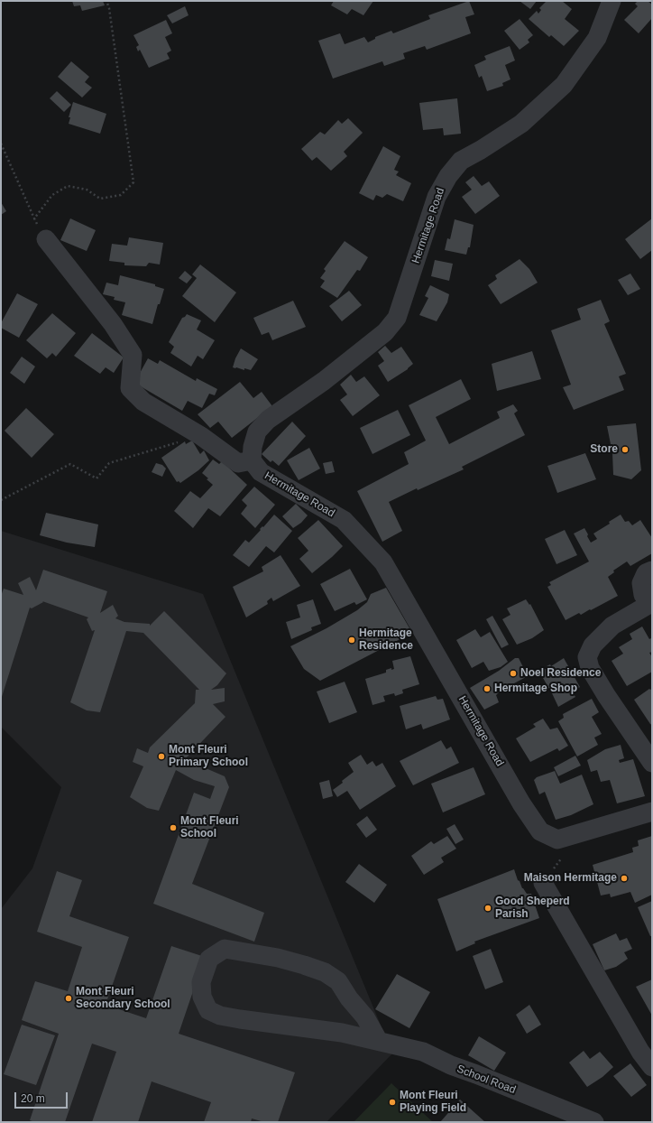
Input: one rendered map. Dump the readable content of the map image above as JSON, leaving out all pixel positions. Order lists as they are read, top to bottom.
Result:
{
  "streets": {
    "street": ["Hermitage Road", "School Road"]
  },
  "places": [
    "Store",
    "Hermitage Residence",
    "Noel Residence",
    "Hermitage Shop",
    "Mont Fleuri Primary School",
    "Mont Fleuri School",
    "Maison Hermitage",
    "Good Sheperd Parish",
    "Mont Fleuri Secondary School",
    "Mont Fleuri Playing Field"
  ],
  "scale_bar": "20 m"
}
